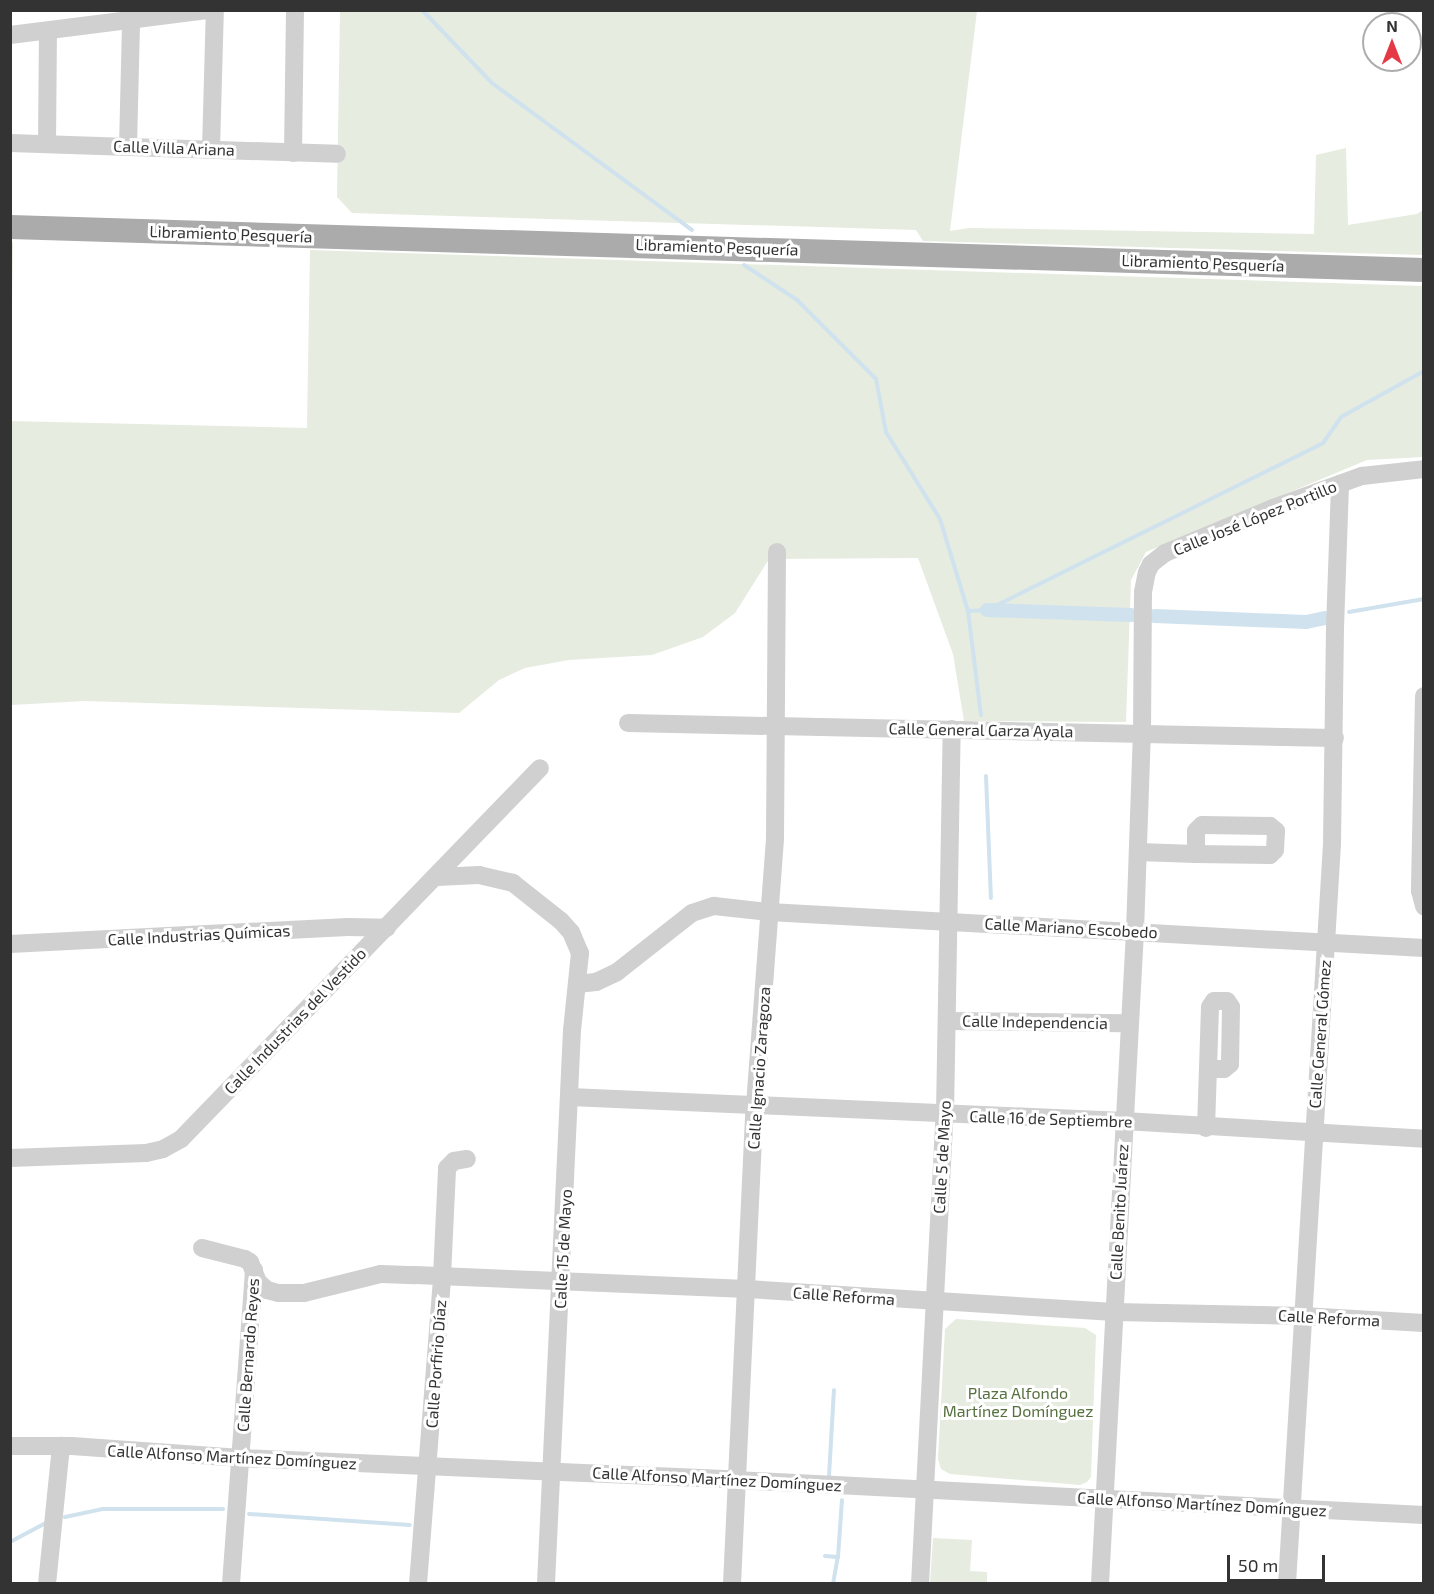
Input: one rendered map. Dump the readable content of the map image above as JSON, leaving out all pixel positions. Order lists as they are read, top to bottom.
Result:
{
  "streets": {
    "main road": ["Libramiento Pesquería"],
    "street": [
      "Calle Villa Ariana",
      "Calle José López Portillo",
      "Calle General Garza Ayala",
      "Calle Mariano Escobedo",
      "Calle Industrias Químicas",
      "Calle Industrias del Vestido",
      "Calle Independencia",
      "Calle General Gómez",
      "Calle Ignacio Zaragoza",
      "Calle 16 de Septiembre",
      "Calle 5 de Mayo",
      "Calle Benito Juárez",
      "Calle 15 de Mayo",
      "Calle Reforma",
      "Calle Bernardo Reyes",
      "Calle Porfirio Díaz",
      "Calle Alfonso Martínez Domínguez"
    ]
  },
  "crossings": [
    ["Calle José López Portillo", "Calle General Garza Ayala"],
    ["Calle José López Portillo", "Calle General Gómez"],
    ["Calle José López Portillo", "Calle Benito Juárez"],
    ["Calle General Garza Ayala", "Calle General Gómez"],
    ["Calle General Garza Ayala", "Calle Ignacio Zaragoza"],
    ["Calle General Garza Ayala", "Calle 5 de Mayo"],
    ["Calle General Garza Ayala", "Calle Benito Juárez"],
    ["Calle Mariano Escobedo", "Calle General Gómez"],
    ["Calle Mariano Escobedo", "Calle Ignacio Zaragoza"],
    ["Calle Mariano Escobedo", "Calle 5 de Mayo"],
    ["Calle Mariano Escobedo", "Calle Benito Juárez"],
    ["Calle Mariano Escobedo", "Calle 15 de Mayo"],
    ["Calle Industrias Químicas", "Calle Industrias del Vestido"],
    ["Calle Industrias del Vestido", "Calle 15 de Mayo"],
    ["Calle Independencia", "Calle 5 de Mayo"],
    ["Calle General Gómez", "Calle 16 de Septiembre"],
    ["Calle General Gómez", "Calle Reforma"],
    ["Calle General Gómez", "Calle Alfonso Martínez Domínguez"],
    ["Calle Ignacio Zaragoza", "Calle 16 de Septiembre"],
    ["Calle Ignacio Zaragoza", "Calle Reforma"],
    ["Calle Ignacio Zaragoza", "Calle Alfonso Martínez Domínguez"],
    ["Calle 16 de Septiembre", "Calle 5 de Mayo"],
    ["Calle 16 de Septiembre", "Calle Benito Juárez"],
    ["Calle 16 de Septiembre", "Calle 15 de Mayo"],
    ["Calle 5 de Mayo", "Calle Reforma"],
    ["Calle 5 de Mayo", "Calle Alfonso Martínez Domínguez"],
    ["Calle Benito Juárez", "Calle Reforma"],
    ["Calle Benito Juárez", "Calle Alfonso Martínez Domínguez"],
    ["Calle 15 de Mayo", "Calle Reforma"],
    ["Calle 15 de Mayo", "Calle Alfonso Martínez Domínguez"],
    ["Calle Reforma", "Calle Bernardo Reyes"],
    ["Calle Reforma", "Calle Porfirio Díaz"],
    ["Calle Bernardo Reyes", "Calle Alfonso Martínez Domínguez"],
    ["Calle Porfirio Díaz", "Calle Alfonso Martínez Domínguez"]
  ],
  "parks": ["Plaza Alfondo Martínez Domínguez"],
  "scale_bar": "50 m",
  "north": "top"
}
